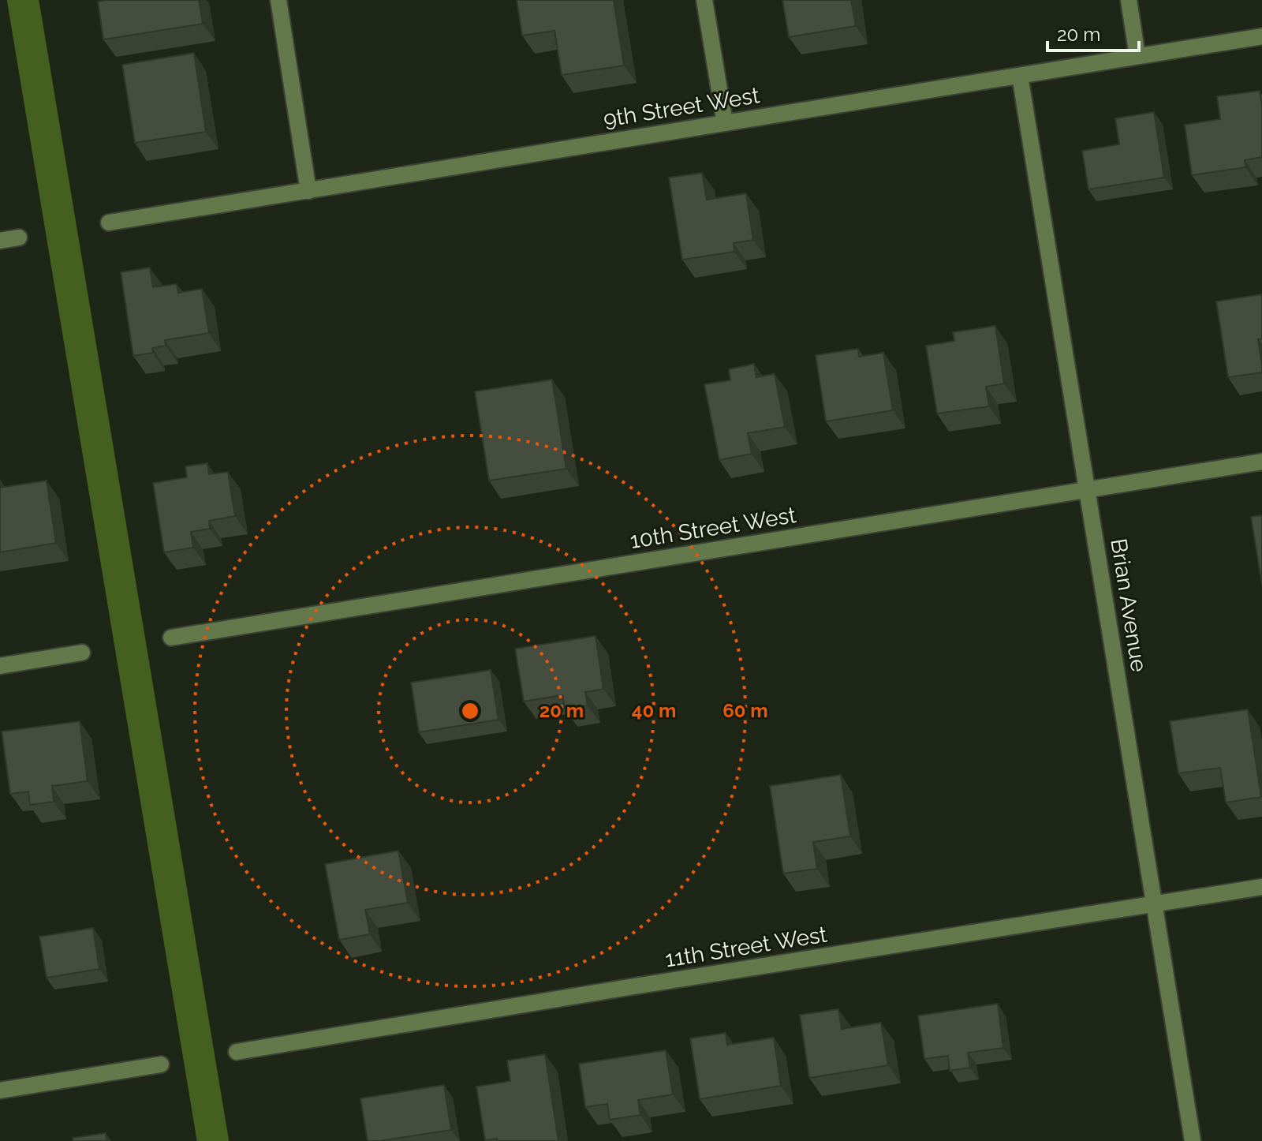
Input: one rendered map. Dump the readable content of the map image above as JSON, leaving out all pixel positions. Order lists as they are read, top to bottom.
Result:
{
  "streets": {
    "street": [
      "9th Street West",
      "10th Street West",
      "Brian Avenue",
      "11th Street West"
    ]
  },
  "crossings": [
    ["9th Street West", "Brian Avenue"],
    ["10th Street West", "Brian Avenue"],
    ["Brian Avenue", "11th Street West"]
  ],
  "scale_bar": "20 m",
  "rings": ["20 m", "40 m", "60 m"]
}
